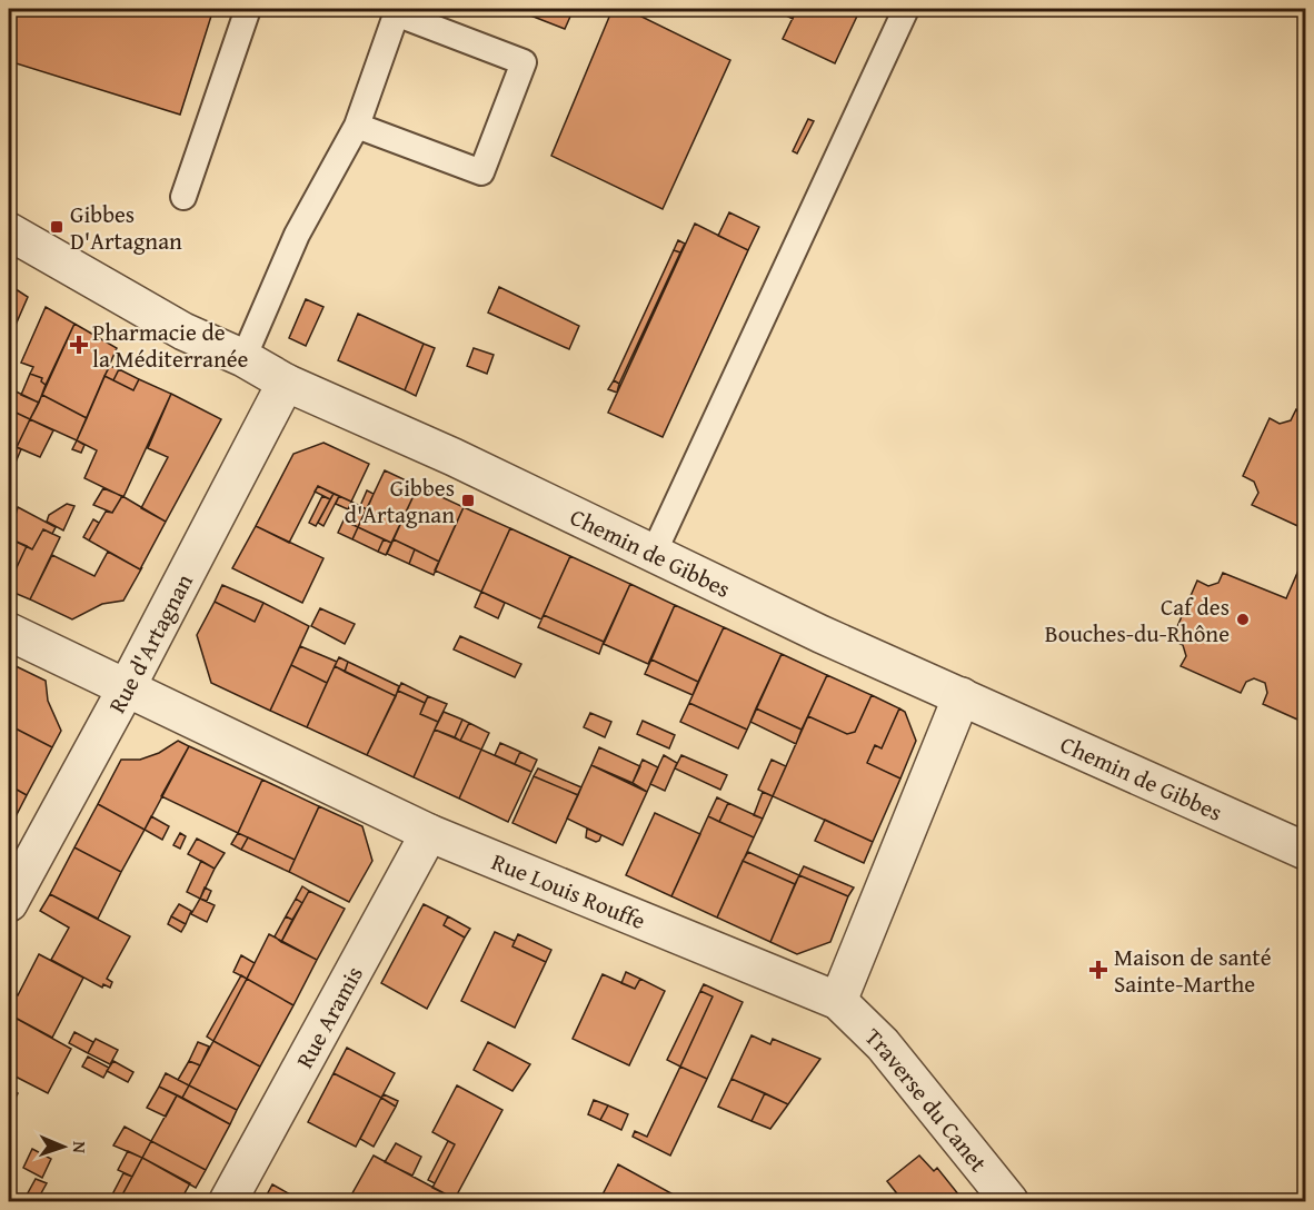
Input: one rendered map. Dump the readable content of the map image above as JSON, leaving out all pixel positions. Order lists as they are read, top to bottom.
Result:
{
  "streets": {
    "street": [
      "Chemin de Gibbes",
      "Rue d'Artagnan",
      "Rue Louis Rouffe",
      "Rue Aramis",
      "Traverse du Canet"
    ]
  },
  "crossings": [
    ["Chemin de Gibbes", "Rue d'Artagnan"],
    ["Rue d'Artagnan", "Rue Louis Rouffe"],
    ["Rue Louis Rouffe", "Rue Aramis"],
    ["Rue Louis Rouffe", "Traverse du Canet"]
  ],
  "places": {
    "transit": ["Gibbes D'Artagnan", "Gibbes d'Artagnan"],
    "health": ["Pharmacie de la Méditerranée", "Maison de santé Sainte-Marthe"],
    "other": ["Caf des Bouches-du-Rhône"]
  },
  "north": "right"
}
